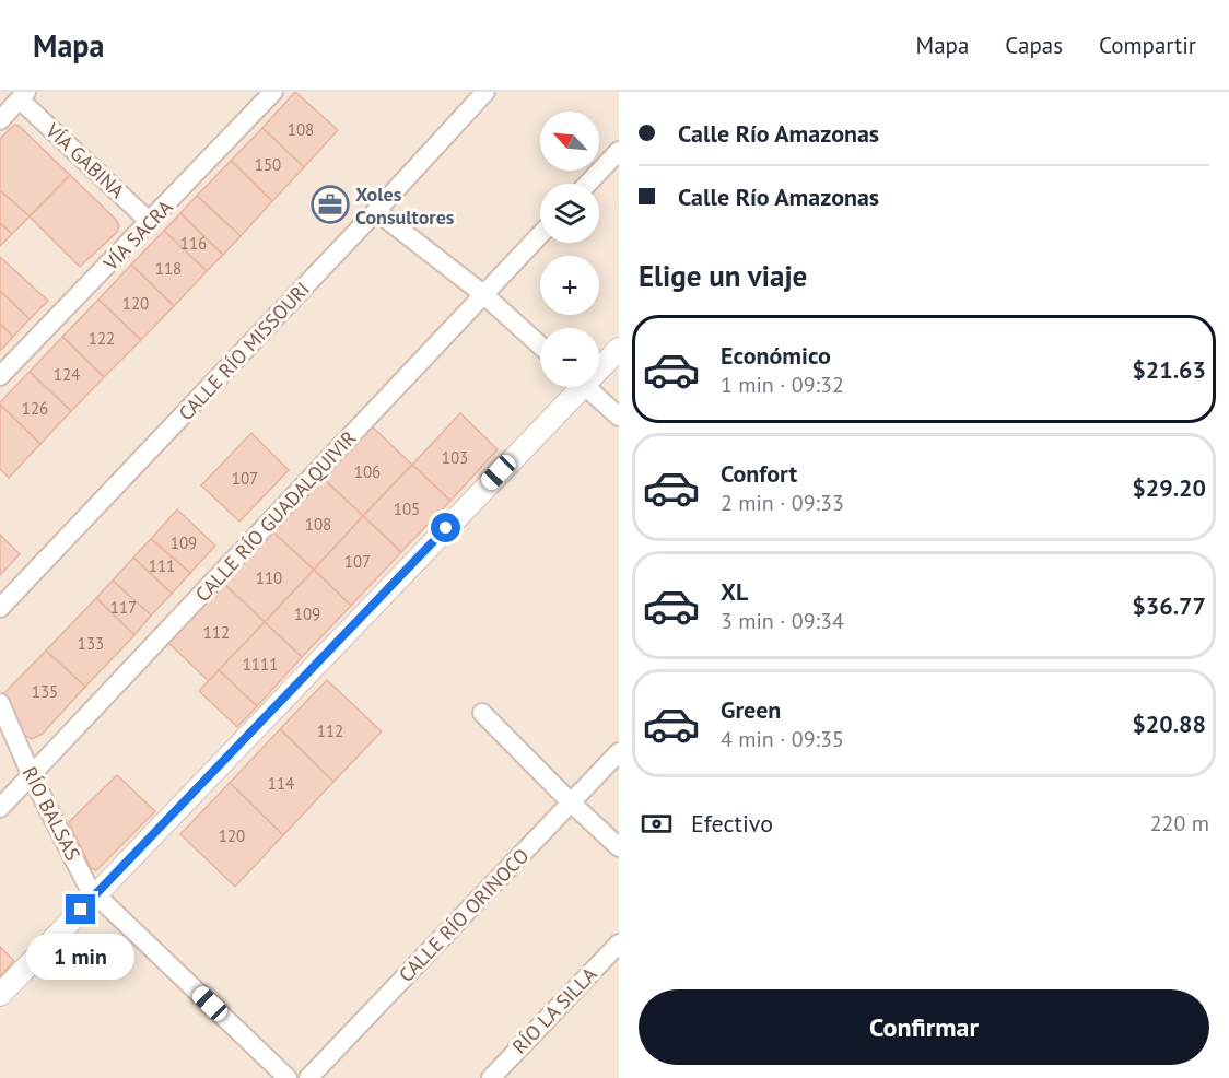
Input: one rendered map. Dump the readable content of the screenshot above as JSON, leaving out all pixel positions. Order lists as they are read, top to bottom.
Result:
{
  "streets": {
    "street": [
      "VÍA GABINA",
      "VÍA SACRA",
      "CALLE RÍO MISSOURI",
      "CALLE RÍO GUADALQUIVIR",
      "RÍO BALSAS",
      "CALLE RÍO ORINOCO",
      "RÍO LA SILLA"
    ]
  },
  "crossings": [
    ["VÍA GABINA", "VÍA SACRA"],
    ["CALLE RÍO GUADALQUIVIR", "RÍO BALSAS"]
  ],
  "places": {
    "office": ["Xoles Consultores"]
  },
  "house_numbers": [
    "108",
    "150",
    "116",
    "118",
    "120",
    "122",
    "124",
    "126",
    "103",
    "106",
    "107",
    "105",
    "108",
    "109",
    "107",
    "111",
    "110",
    "117",
    "109",
    "112",
    "133",
    "1111",
    "135",
    "112",
    "114",
    "120"
  ],
  "north": "top left",
  "page": {
    "header": "Mapa",
    "nav": ["Mapa", "Capas", "Compartir"],
    "banner": ["Calle Río Amazonas", "Calle Río Amazonas"],
    "map_buttons": ["+", "−"],
    "heading": "Elige un viaje",
    "list": [
      {
        "name": "Económico",
        "note": "1 min · 09:32",
        "value": "$21.63"
      },
      {
        "name": "Confort",
        "note": "2 min · 09:33",
        "value": "$29.20"
      },
      {
        "name": "XL",
        "note": "3 min · 09:34",
        "value": "$36.77"
      },
      {
        "name": "Green",
        "note": "4 min · 09:35",
        "value": "$20.88"
      }
    ],
    "pay": ["Efectivo", "220 m"],
    "bubble": "1 min",
    "buttons": "Confirmar"
  }
}
